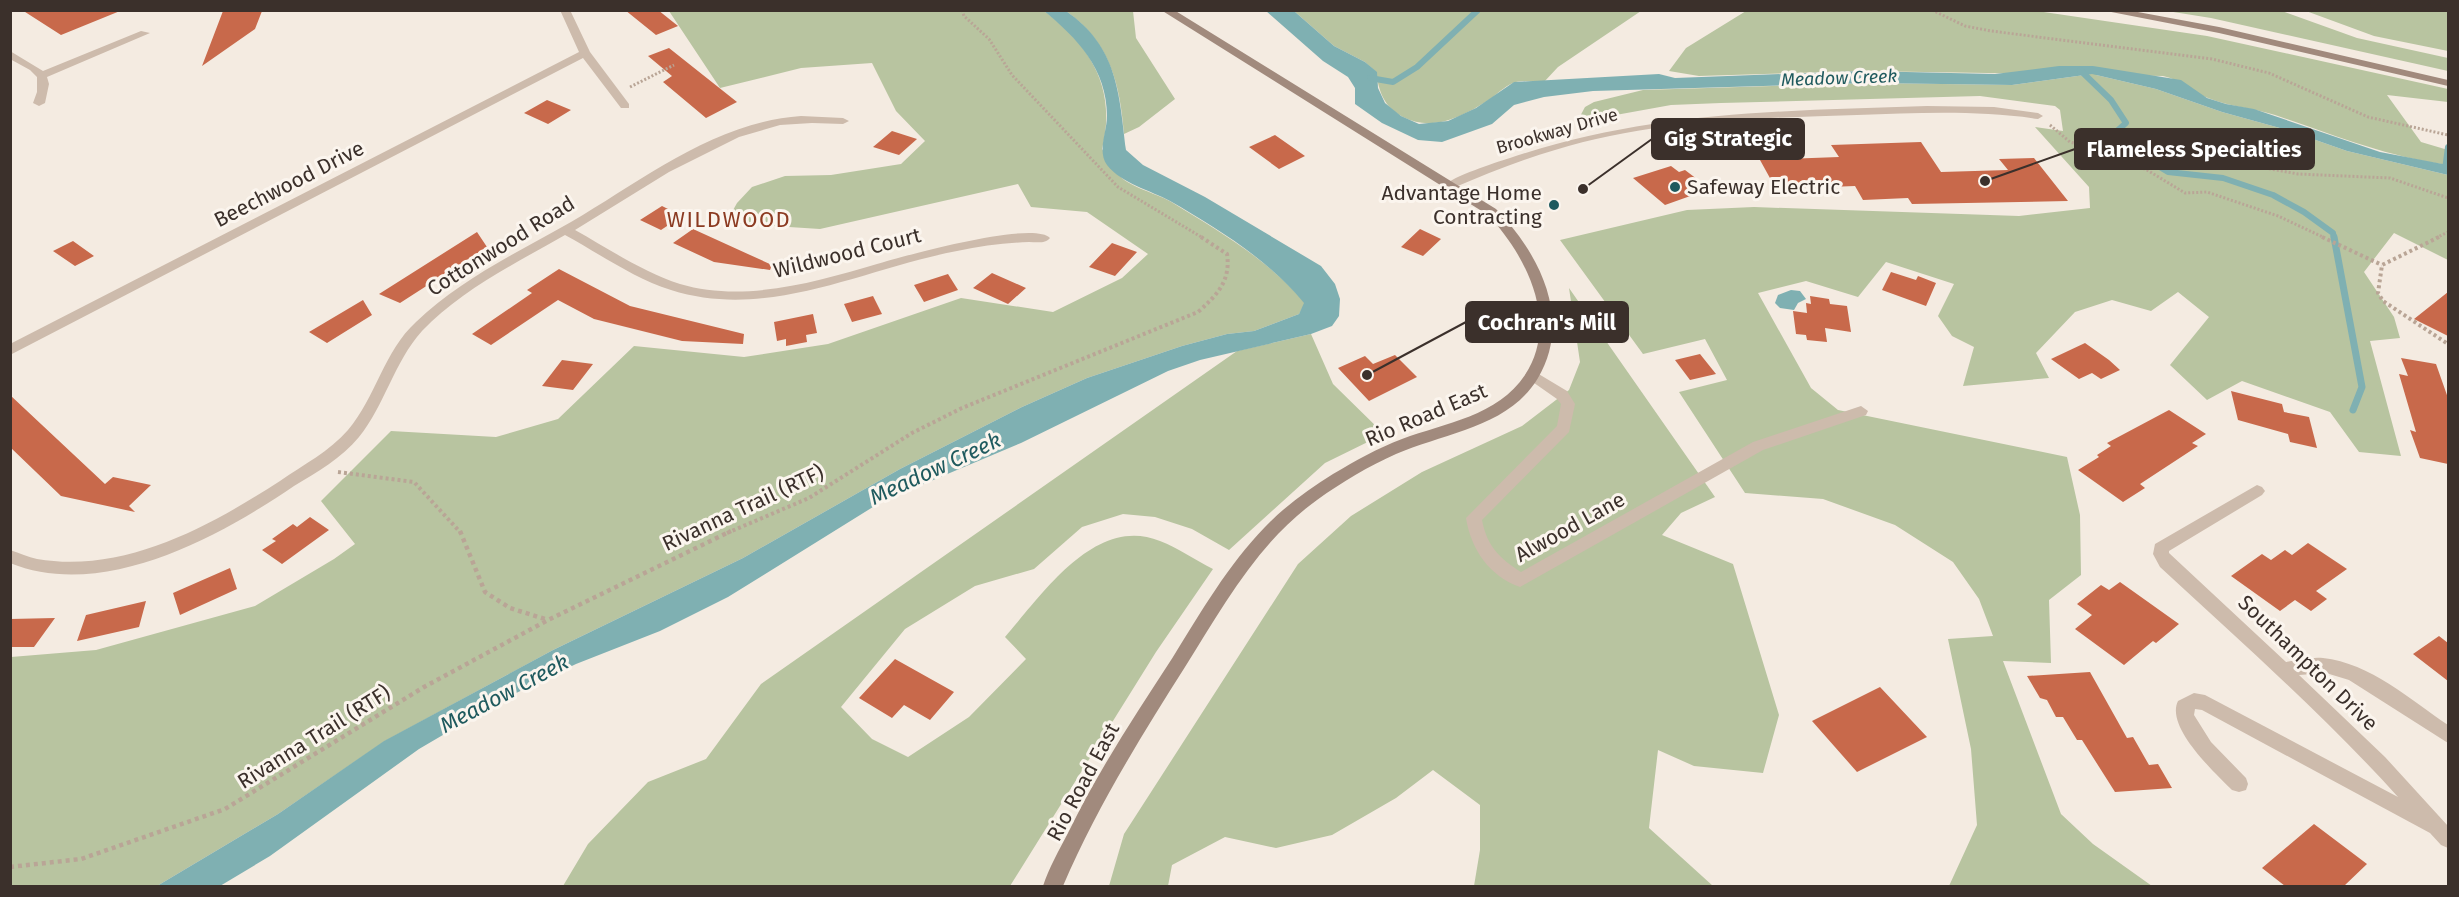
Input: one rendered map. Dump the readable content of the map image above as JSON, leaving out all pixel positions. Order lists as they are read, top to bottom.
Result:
{
  "streets": {
    "street": [
      "Beechwood Drive",
      "Cottonwood Road",
      "Wildwood Court",
      "Rio Road East",
      "Alwood Lane",
      "Southampton Drive"
    ],
    "lane": ["Brookway Drive"],
    "path": ["Rivanna Trail (RTF)"]
  },
  "crossings": [
    ["Brookway Drive", "Rio Road East"],
    ["Cottonwood Road", "Wildwood Court"],
    ["Rio Road East", "Alwood Lane"]
  ],
  "districts": ["WILDWOOD"],
  "water": ["Meadow Creek"],
  "places": [
    "Flameless Specialties",
    "Safeway Electric",
    "Gig Strategic",
    "Advantage Home Contracting",
    "Cochran's Mill"
  ]
}
